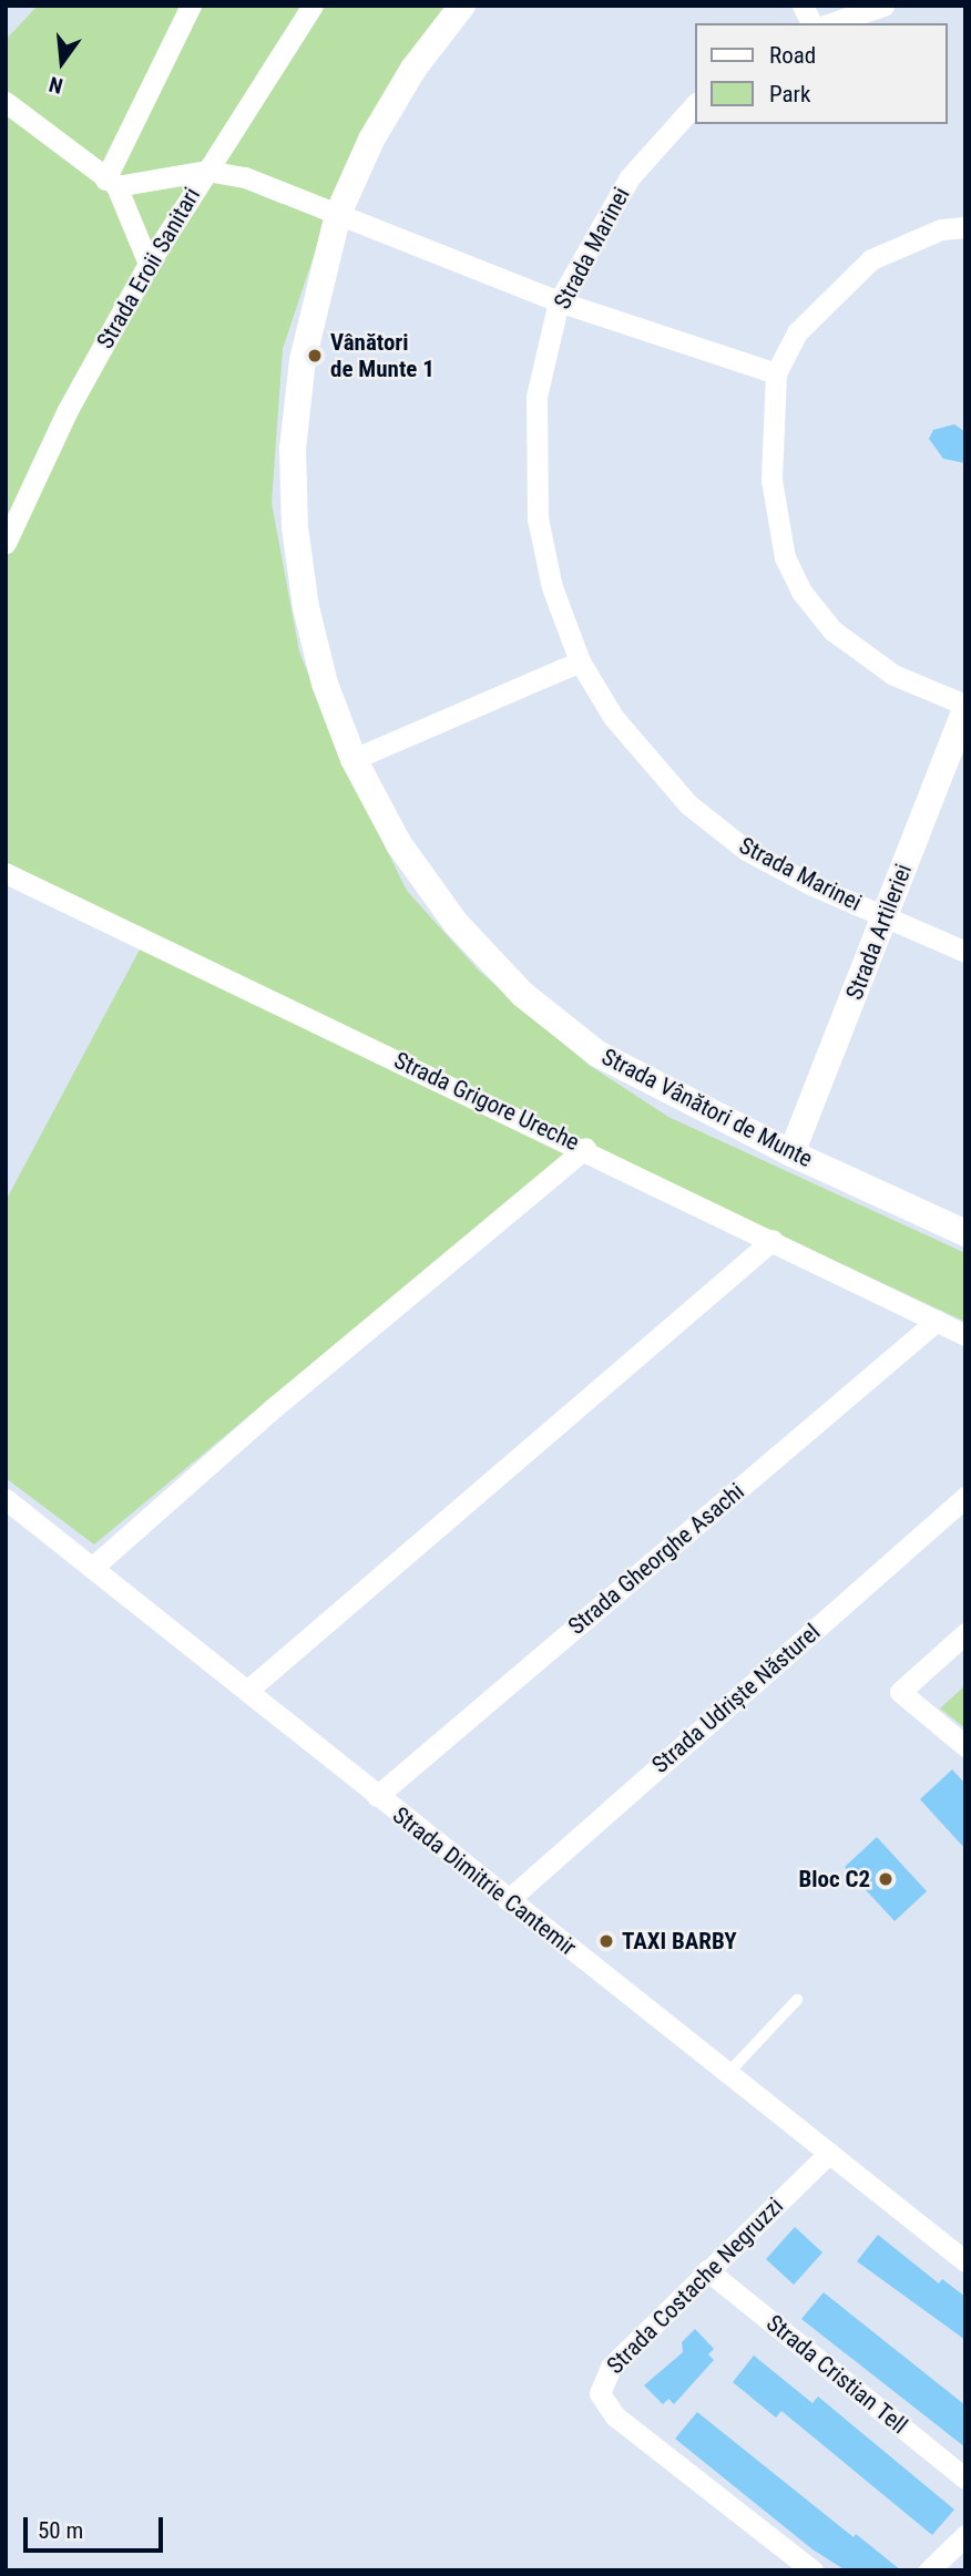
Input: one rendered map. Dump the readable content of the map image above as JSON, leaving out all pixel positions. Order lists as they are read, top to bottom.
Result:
{
  "streets": {
    "street": [
      "Strada Marinei",
      "Strada Eroii Sanitari",
      "Strada Artileriei",
      "Strada Grigore Ureche",
      "Strada Vânători de Munte",
      "Strada Gheorghe Asachi",
      "Strada Udriște Năsturel",
      "Strada Dimitrie Cantemir",
      "Strada Costache Negruzzi",
      "Strada Cristian Tell"
    ]
  },
  "crossings": [
    ["Strada Marinei", "Strada Artileriei"],
    ["Strada Artileriei", "Strada Vânători de Munte"],
    ["Strada Grigore Ureche", "Strada Gheorghe Asachi"],
    ["Strada Gheorghe Asachi", "Strada Dimitrie Cantemir"],
    ["Strada Udriște Năsturel", "Strada Dimitrie Cantemir"],
    ["Strada Dimitrie Cantemir", "Strada Costache Negruzzi"],
    ["Strada Costache Negruzzi", "Strada Cristian Tell"]
  ],
  "places": ["Vânători de Munte 1", "Bloc C2", "TAXI BARBY"],
  "legend": ["Road", "Park"],
  "scale_bar": "50 m",
  "north": "bottom"
}
